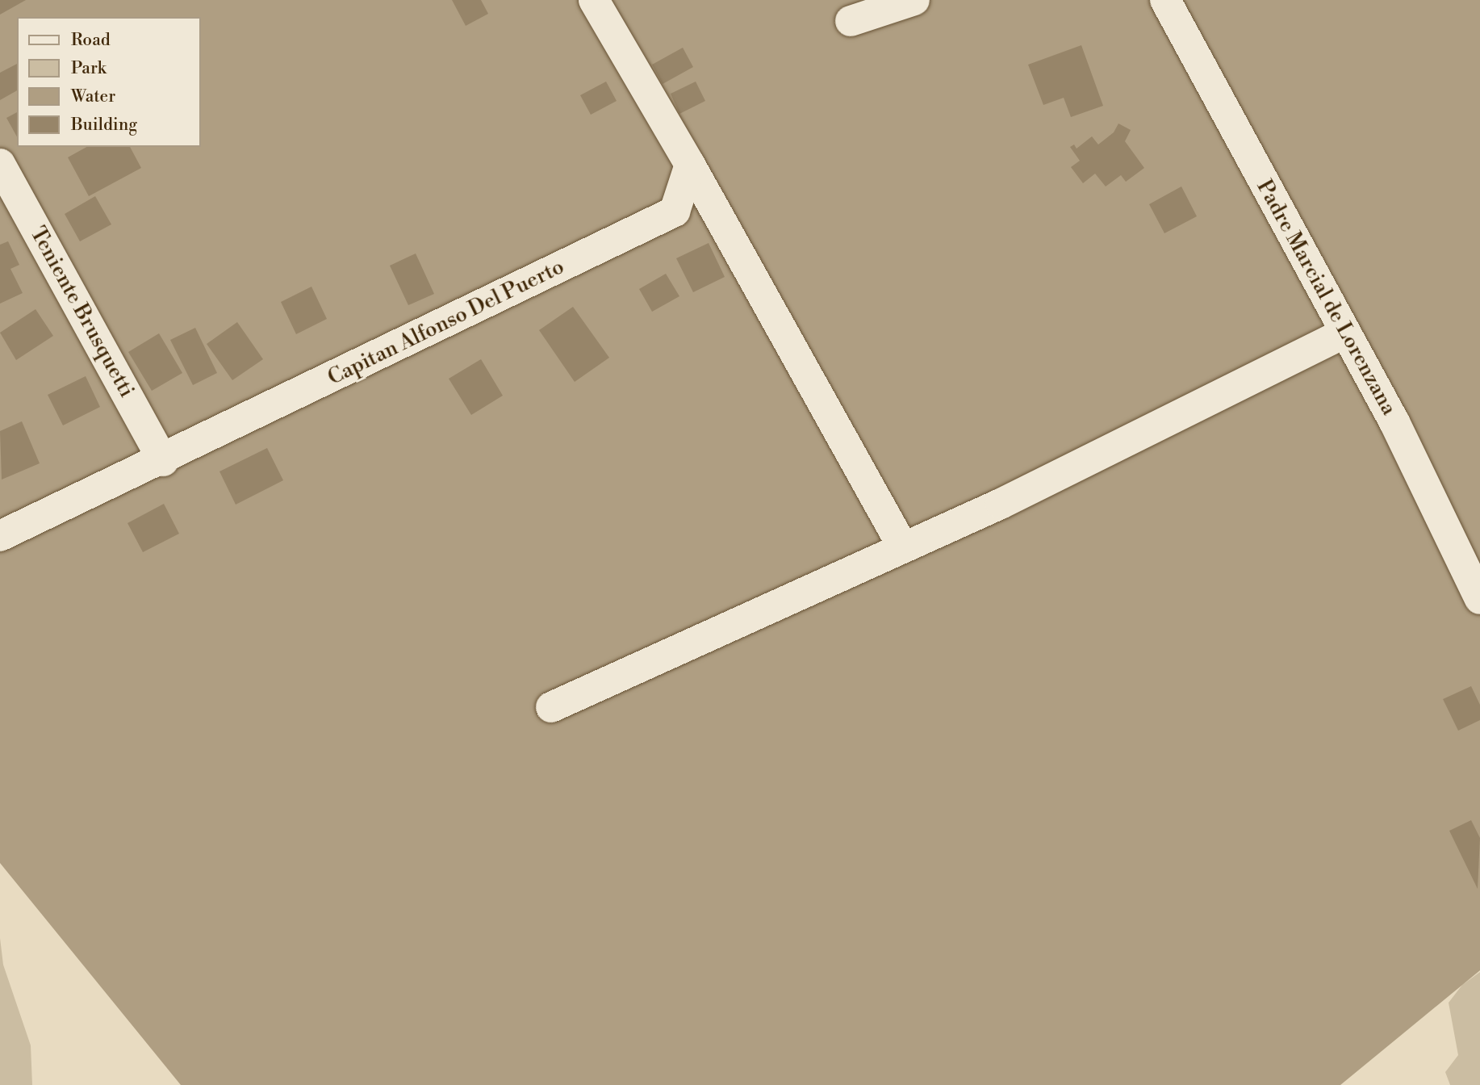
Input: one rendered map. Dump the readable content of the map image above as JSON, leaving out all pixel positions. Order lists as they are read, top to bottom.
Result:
{
  "streets": {
    "street": ["Padre Marcial de Lorenzana", "Teniente Brusquetti", "Capitan Alfonso Del Puerto"]
  },
  "crossings": [
    ["Teniente Brusquetti", "Capitan Alfonso Del Puerto"]
  ],
  "legend": [
    "Road",
    "Park",
    "Water",
    "Building"
  ]
}
